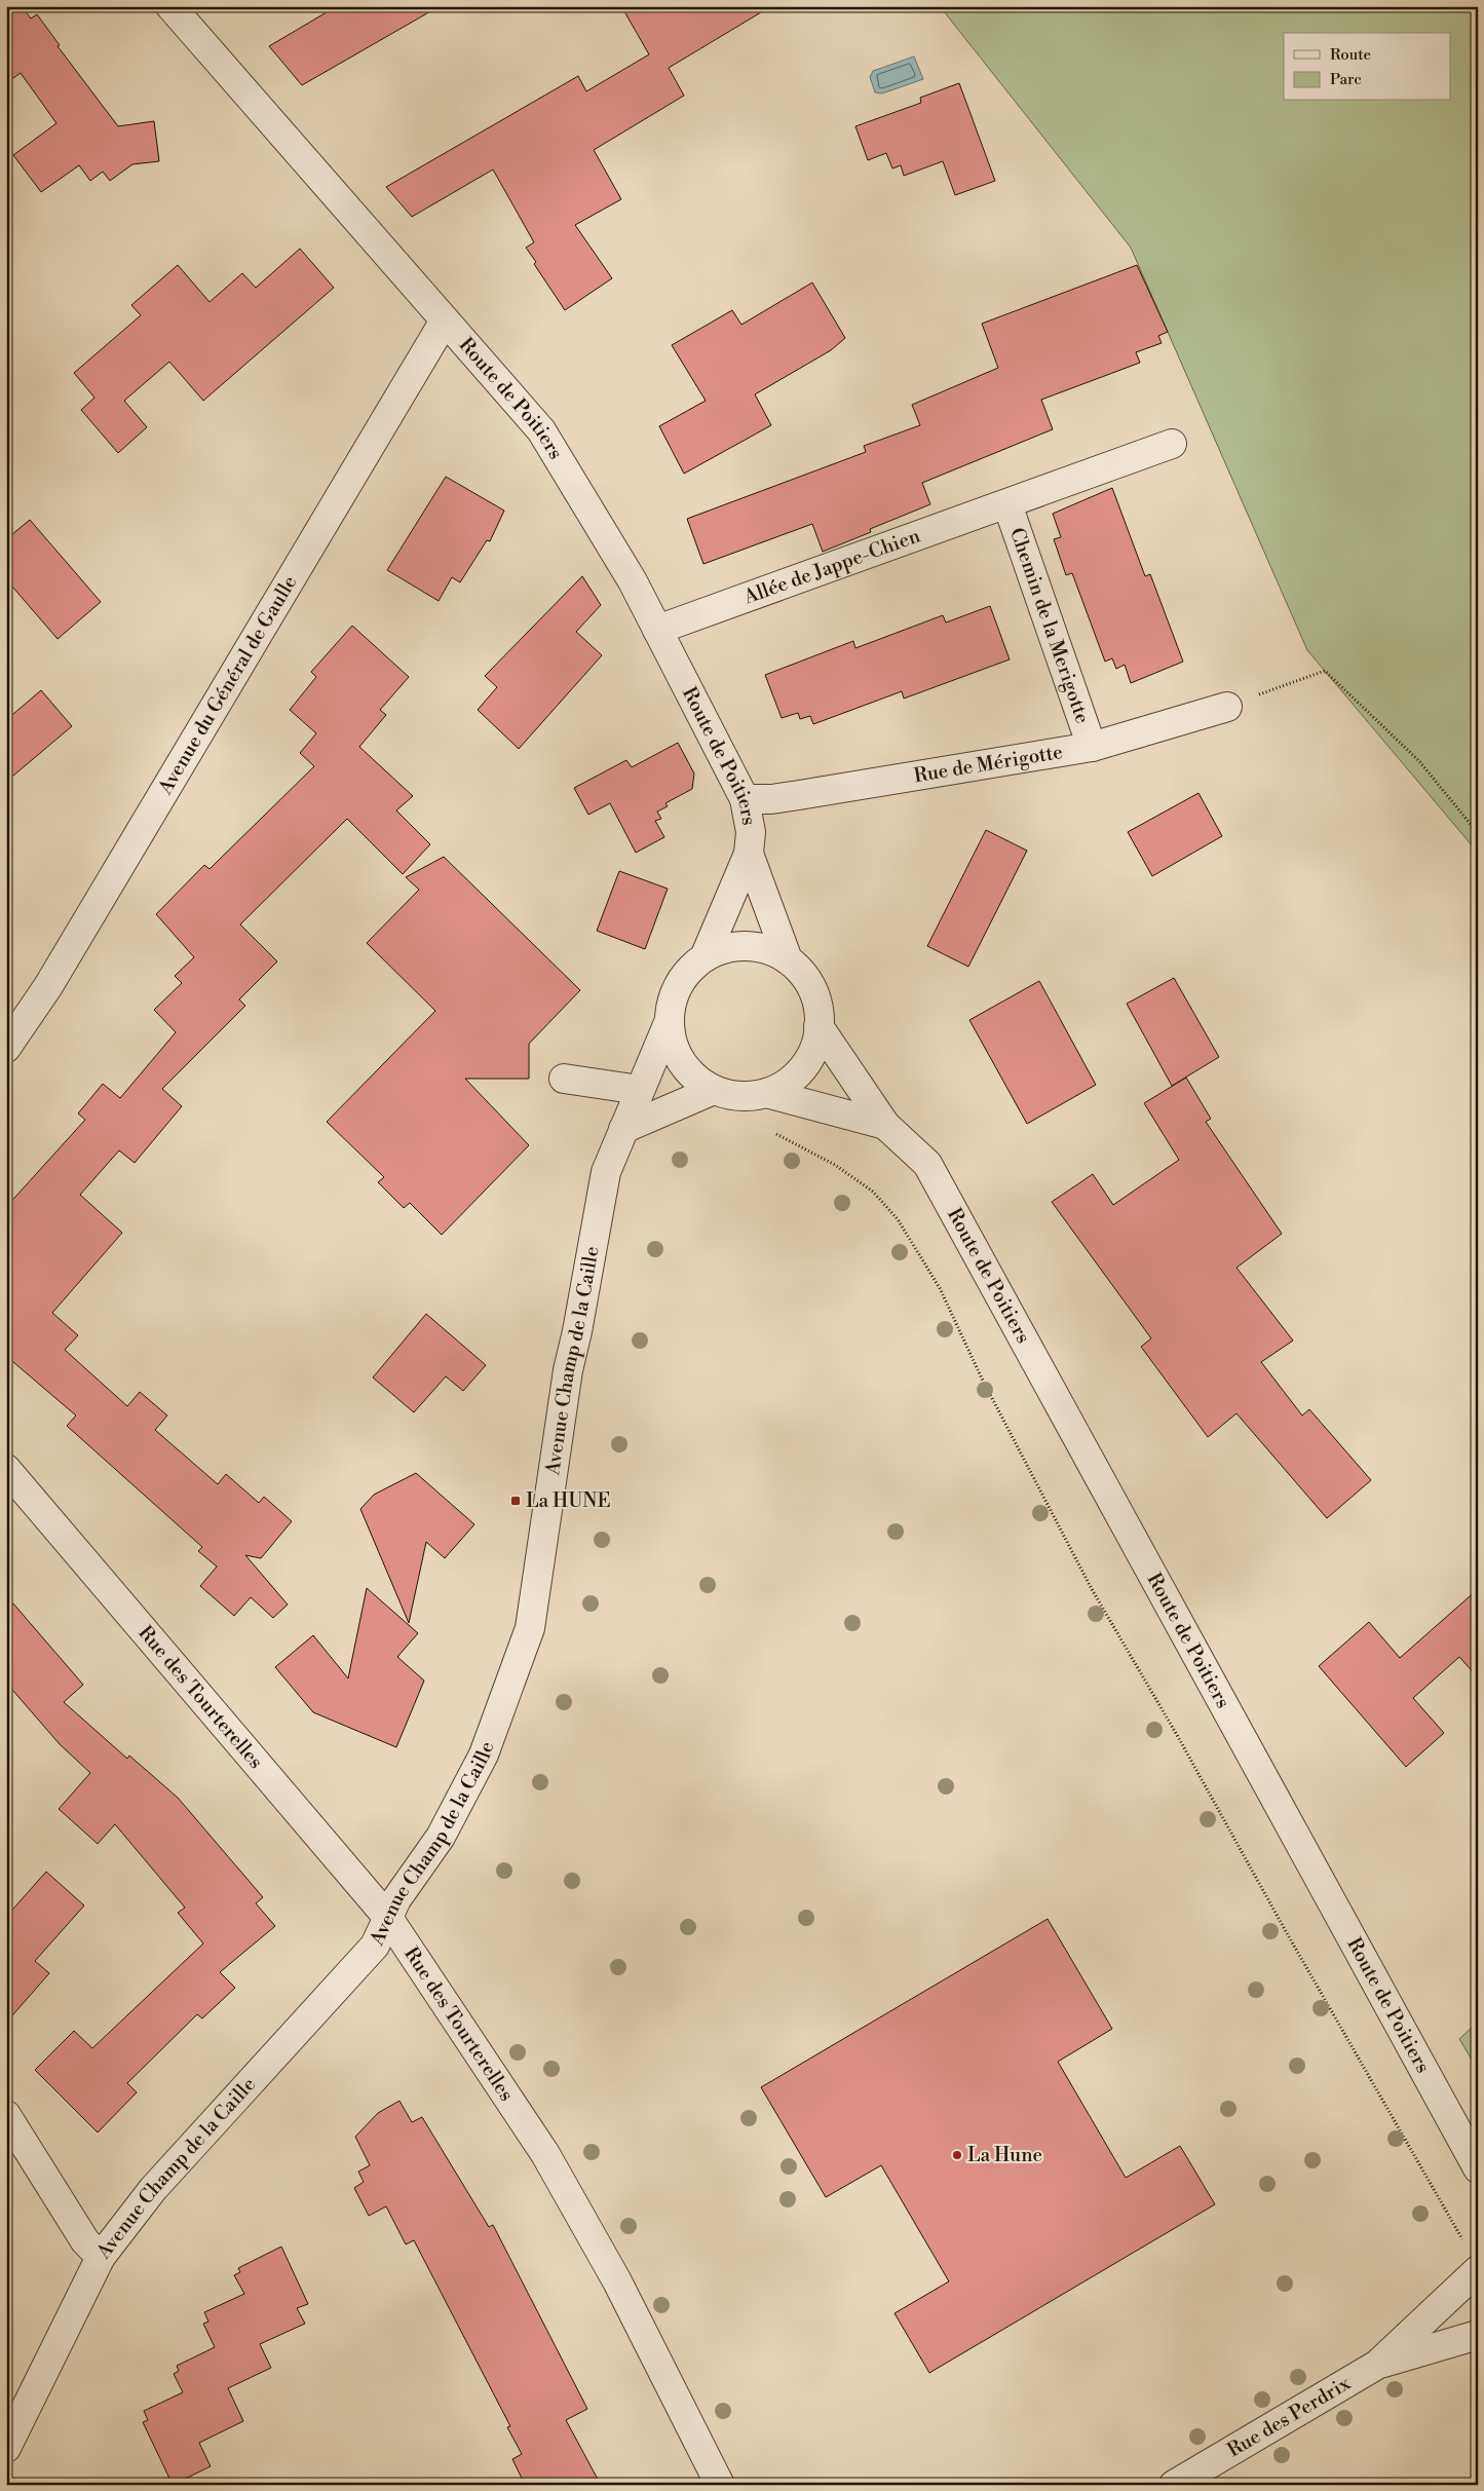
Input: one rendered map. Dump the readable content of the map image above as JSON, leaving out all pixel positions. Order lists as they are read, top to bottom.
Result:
{
  "streets": {
    "street": [
      "Route de Poitiers",
      "Allée de Jappe-Chien",
      "Chemin de la Merigotte",
      "Avenue du Général de Gaulle",
      "Rue de Mérigotte",
      "Avenue Champ de la Caille",
      "Rue des Tourterelles",
      "Rue des Perdrix"
    ]
  },
  "crossings": [
    ["Route de Poitiers", "Allée de Jappe-Chien"],
    ["Route de Poitiers", "Avenue du Général de Gaulle"],
    ["Route de Poitiers", "Rue de Mérigotte"],
    ["Route de Poitiers", "Avenue Champ de la Caille"],
    ["Allée de Jappe-Chien", "Chemin de la Merigotte"],
    ["Chemin de la Merigotte", "Rue de Mérigotte"],
    ["Avenue Champ de la Caille", "Rue des Tourterelles"]
  ],
  "places": {
    "transit": ["La HUNE"],
    "other": ["La Hune"]
  },
  "legend": ["Route", "Parc"]
}
